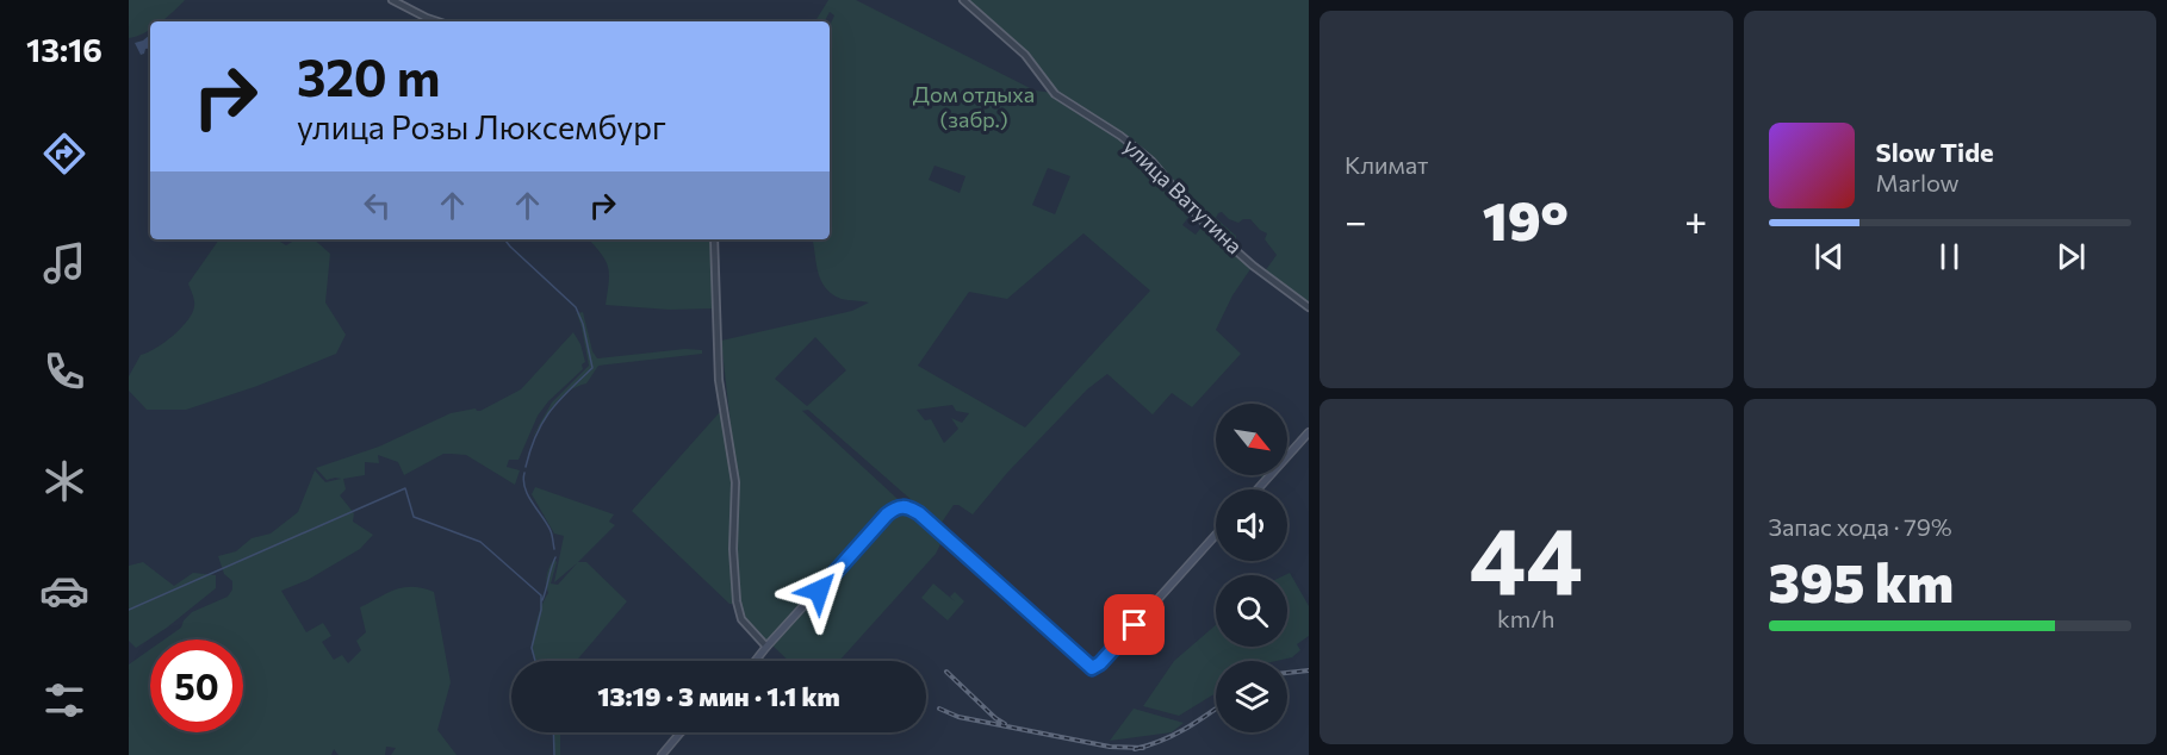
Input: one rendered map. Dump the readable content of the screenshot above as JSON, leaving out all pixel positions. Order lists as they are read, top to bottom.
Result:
{
  "streets": {
    "street": ["улица Ватутина"]
  },
  "parks": ["Дом отдыха (забр.)"],
  "north": "bottom right",
  "page": {
    "tabs": "13:16",
    "tile": [
      "Климат",
      ["44", "km/h"],
      ["Запас хода · 79%", "395 km"]
    ],
    "turn": ["320 m", "улица Розы Люксембург"],
    "song": ["Slow Tide", "Marlow"],
    "heat": ["−", "19°", "+"],
    "limit": "50",
    "trip": "13:19 · 3 мин · 1.1 km"
  }
}
